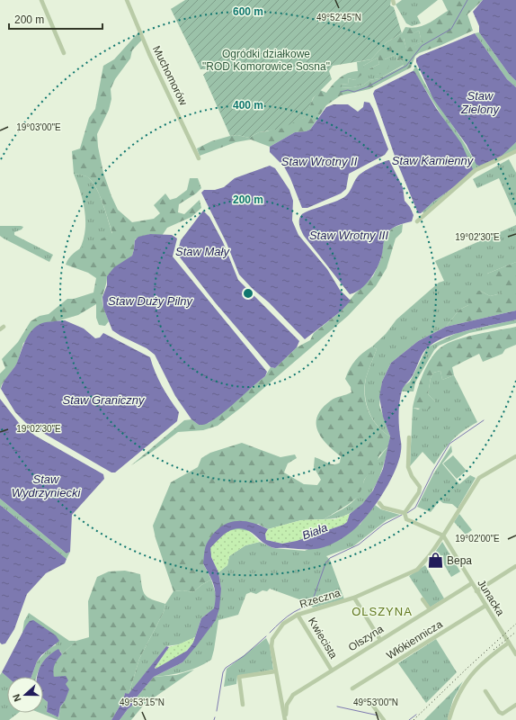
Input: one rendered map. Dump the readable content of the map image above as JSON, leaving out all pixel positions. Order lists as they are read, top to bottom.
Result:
{
  "streets": {
    "street": [
      "Muchomorów",
      "Junacka",
      "Rzeczna",
      "Kwiecista",
      "Olszyna",
      "Włókiennicza"
    ]
  },
  "crossings": [
    ["Junacka", "Rzeczna"],
    ["Junacka", "Olszyna"],
    ["Junacka", "Włókiennicza"],
    ["Rzeczna", "Kwiecista"],
    ["Rzeczna", "Olszyna"],
    ["Kwiecista", "Olszyna"]
  ],
  "districts": ["OLSZYNA"],
  "water": [
    "Staw Zielony",
    "Staw Kamienny",
    "Staw Wrotny II",
    "Staw Wrotny III",
    "Staw Mały",
    "Staw Duży Pilny",
    "Staw Graniczny",
    "Staw Wydrzyniecki",
    "Biała"
  ],
  "parks": ["Ogródki działkowe \"ROD Komorowice Sosna\""],
  "places": {
    "shop": ["Bepa"]
  },
  "scale_bar": "200 m",
  "north": "left",
  "coordinates": [
    "49°52'45\"N",
    "19°03'00\"E",
    "19°02'30\"E",
    "19°02'00\"E",
    "49°53'15\"N",
    "49°53'00\"N"
  ],
  "rings": ["600 m", "400 m", "200 m"]
}
